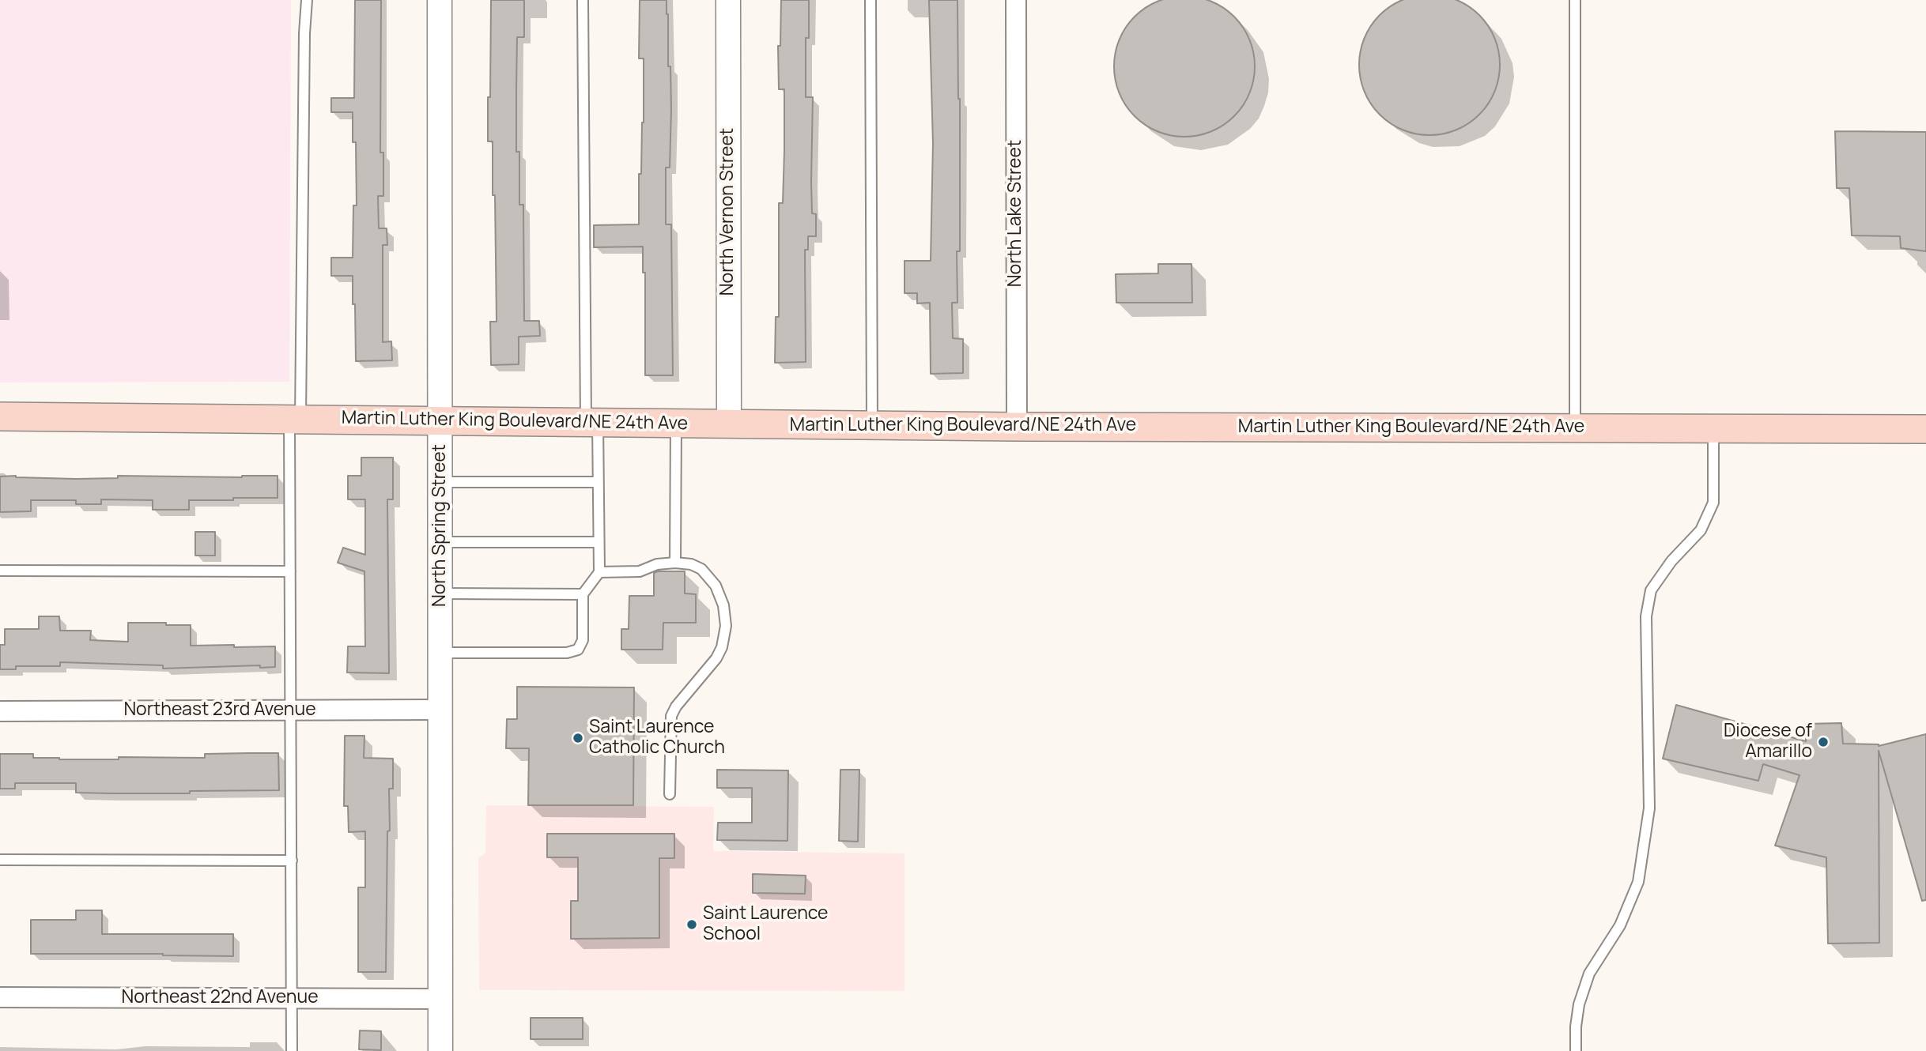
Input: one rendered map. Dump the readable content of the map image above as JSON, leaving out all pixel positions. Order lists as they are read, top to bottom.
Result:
{
  "streets": {
    "main road": ["Martin Luther King Boulevard/NE 24th Ave"],
    "street": [
      "North Vernon Street",
      "North Lake Street",
      "North Spring Street",
      "Northeast 23rd Avenue",
      "Northeast 22nd Avenue"
    ]
  },
  "crossings": [
    ["North Vernon Street", "Martin Luther King Boulevard/NE 24th Ave"],
    ["North Lake Street", "Martin Luther King Boulevard/NE 24th Ave"],
    ["Martin Luther King Boulevard/NE 24th Ave", "North Spring Street"],
    ["North Spring Street", "Northeast 23rd Avenue"],
    ["North Spring Street", "Northeast 22nd Avenue"]
  ],
  "places": ["Saint Laurence Catholic Church", "Diocese of Amarillo", "Saint Laurence School"]
}
